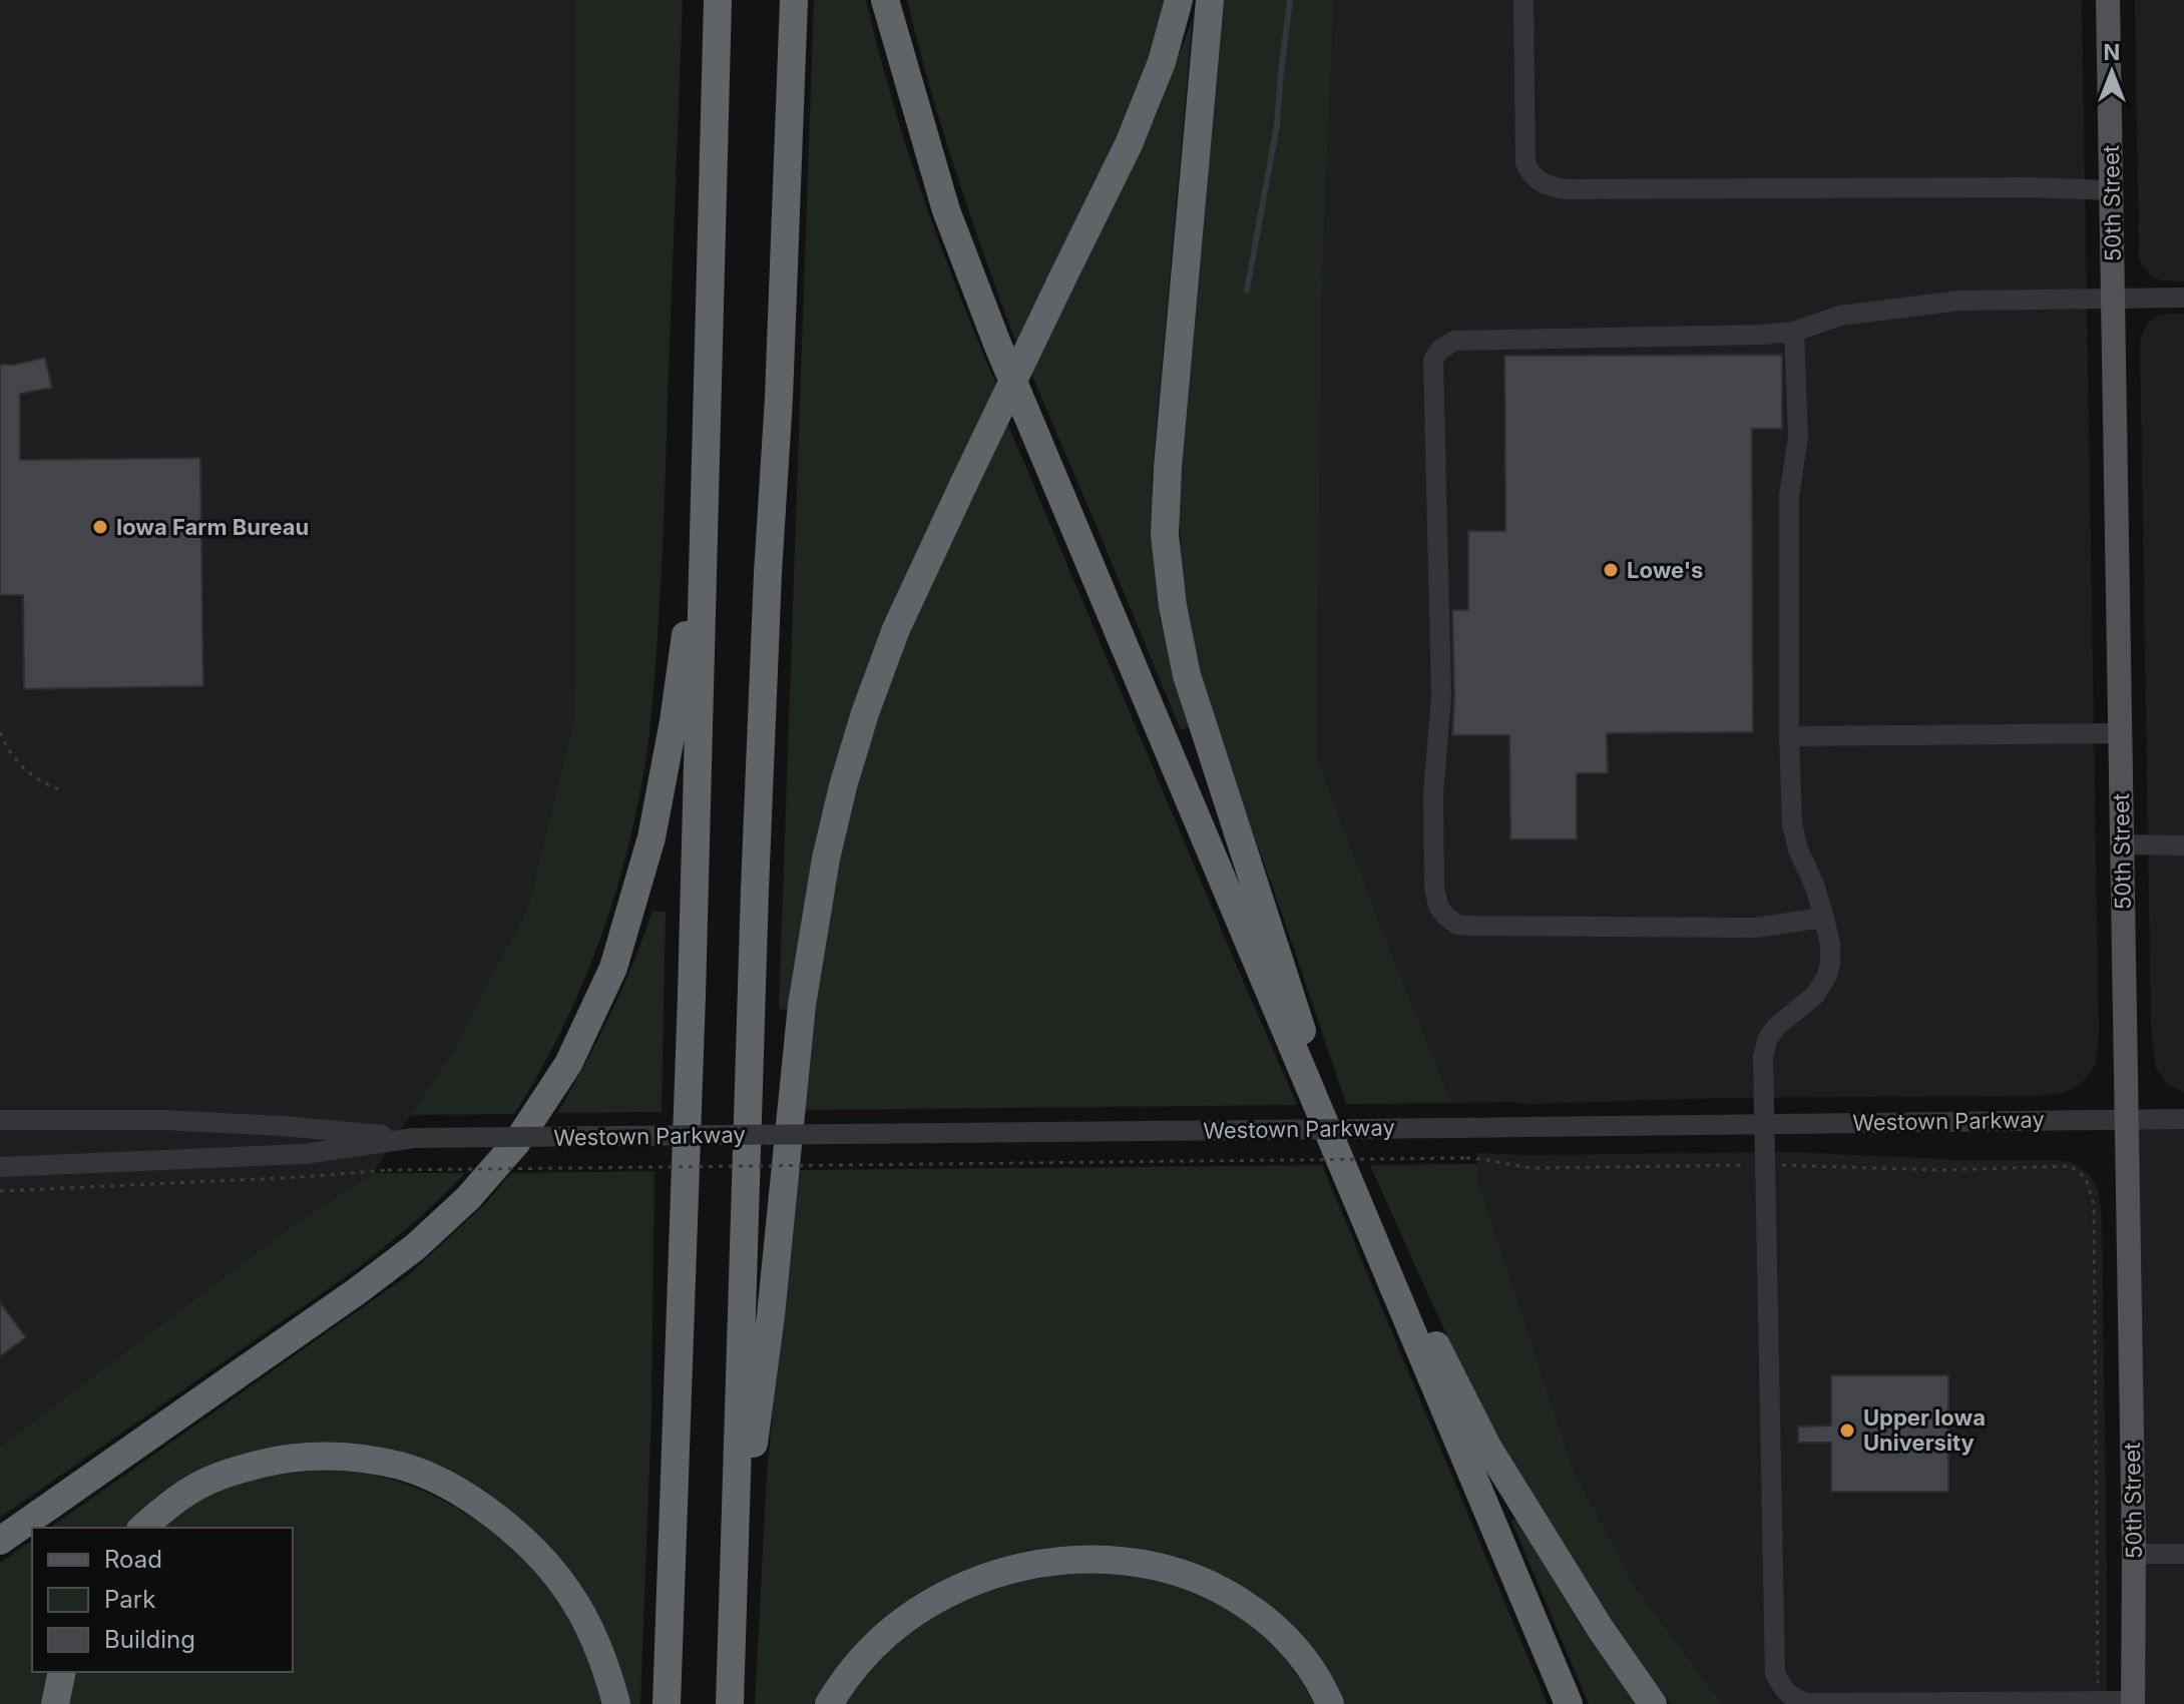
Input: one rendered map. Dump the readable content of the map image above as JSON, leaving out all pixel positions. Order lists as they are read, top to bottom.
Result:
{
  "streets": {
    "main road": ["50th Street"],
    "street": ["Westown Parkway"]
  },
  "crossings": [
    ["50th Street", "Westown Parkway"]
  ],
  "places": ["Iowa Farm Bureau", "Lowe's", "Upper Iowa University"],
  "legend": ["Road", "Park", "Building"],
  "north": "top"
}
